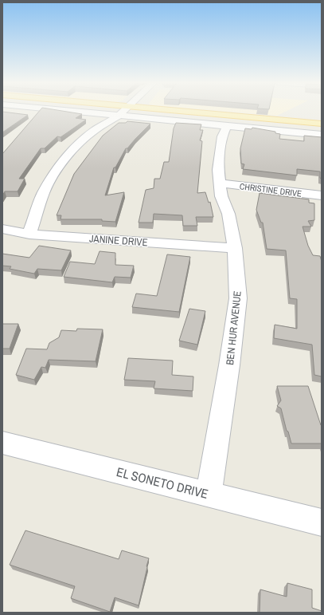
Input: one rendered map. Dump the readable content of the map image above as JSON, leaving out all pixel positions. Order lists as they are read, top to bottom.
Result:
{
  "streets": {
    "street": [
      "CHRISTINE DRIVE",
      "JANINE DRIVE",
      "BEN HUR AVENUE",
      "EL SONETO DRIVE"
    ]
  },
  "crossings": [
    ["CHRISTINE DRIVE", "BEN HUR AVENUE"],
    ["JANINE DRIVE", "BEN HUR AVENUE"],
    ["BEN HUR AVENUE", "EL SONETO DRIVE"]
  ]
}
